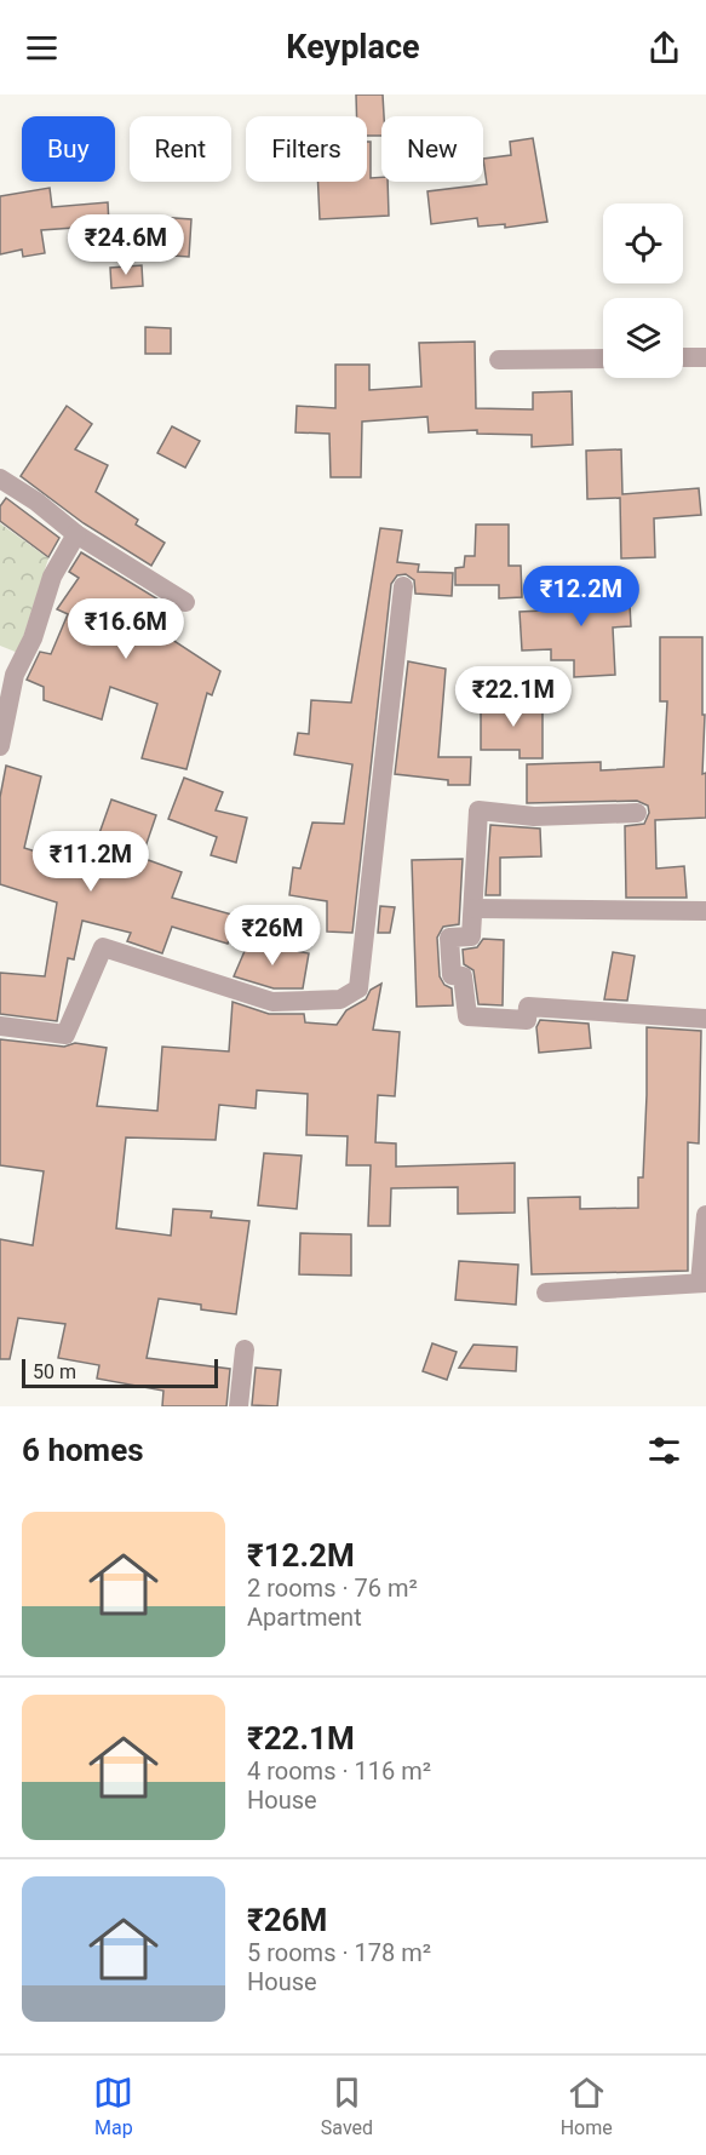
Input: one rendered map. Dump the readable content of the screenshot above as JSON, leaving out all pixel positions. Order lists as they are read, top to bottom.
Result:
{
  "scale_bar": "50 m",
  "page": {
    "header": "Keyplace",
    "chip": [
      "Buy",
      "Rent",
      "Filters",
      "New"
    ],
    "price": [
      "₹24.6M",
      "₹12.2M",
      "₹16.6M",
      "₹22.1M",
      "₹11.2M",
      "₹26M"
    ],
    "scale": "50 m",
    "heading": "6 homes",
    "list": [
      {
        "name": "₹12.2M",
        "note": "2 rooms · 76 m² · Apartment"
      },
      {
        "name": "₹22.1M",
        "note": "4 rooms · 116 m² · House"
      },
      {
        "name": "₹26M",
        "note": "5 rooms · 178 m² · House"
      }
    ],
    "tabs": ["Map", "Saved", "Home"]
  }
}
